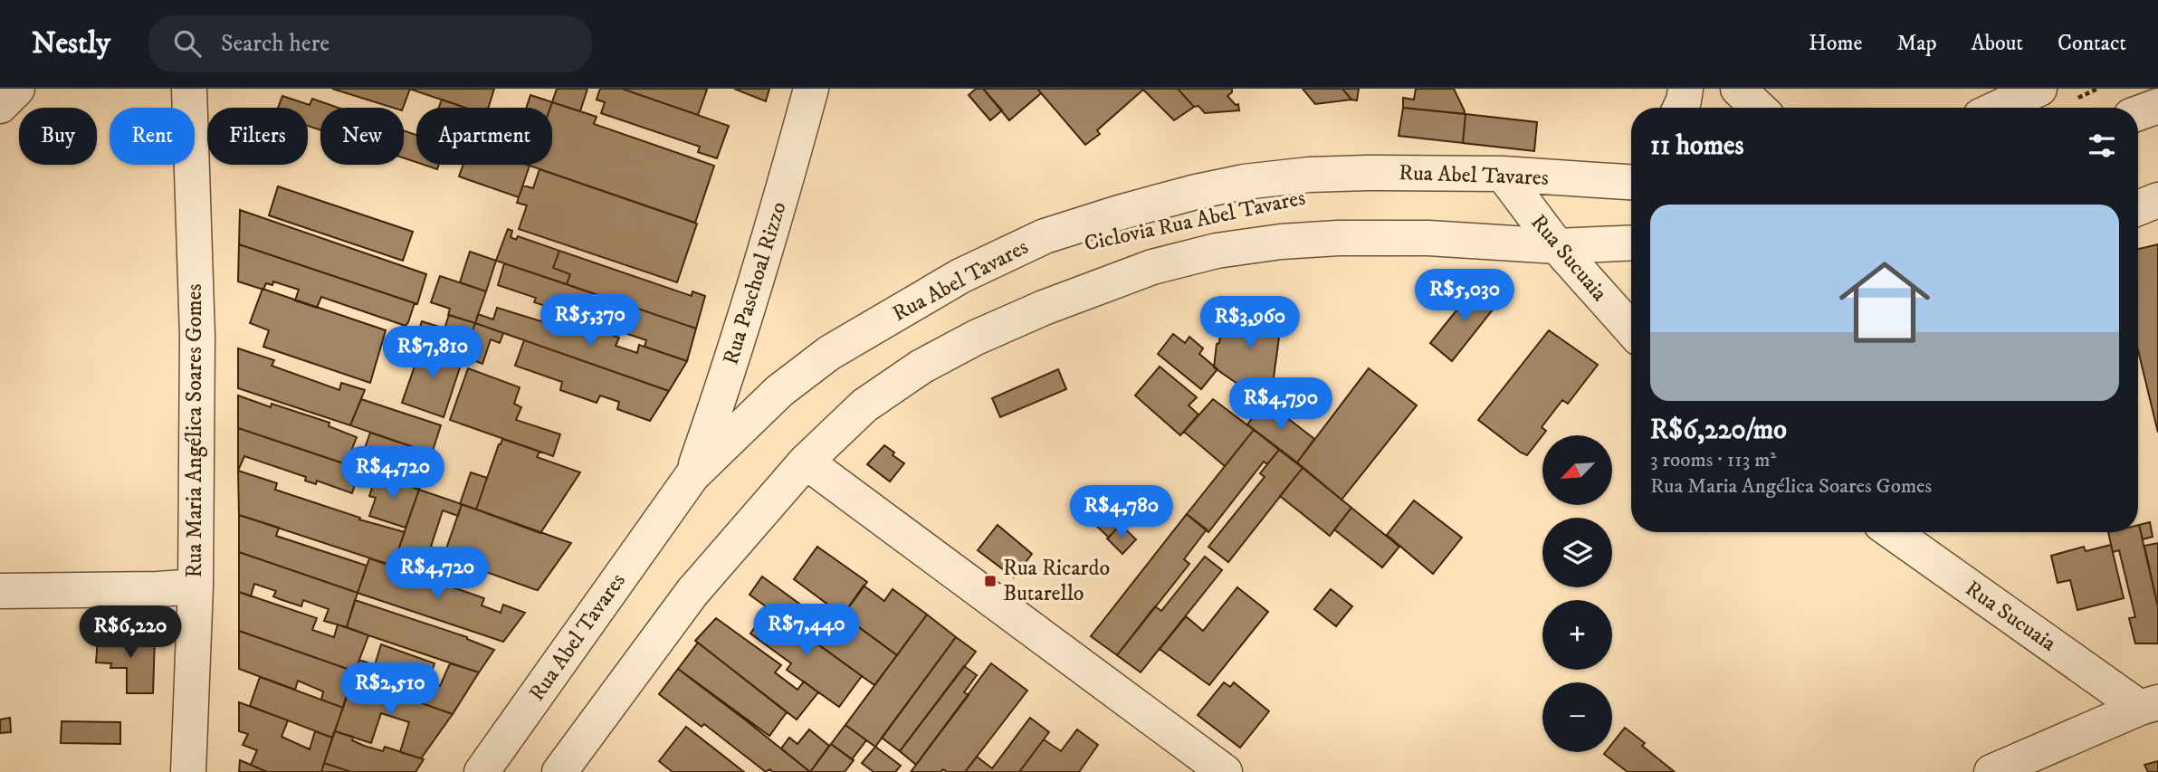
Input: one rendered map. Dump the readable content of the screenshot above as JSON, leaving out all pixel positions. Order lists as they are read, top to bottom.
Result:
{
  "streets": {
    "street": [
      "Rua Abel Tavares",
      "Rua Sucuaia",
      "Rua Paschoal Rizzo",
      "Rua Maria Angélica Soares Gomes"
    ]
  },
  "crossings": [
    ["Rua Abel Tavares", "Rua Sucuaia"],
    ["Rua Abel Tavares", "Rua Paschoal Rizzo"]
  ],
  "places": {
    "transit": ["Rua Ricardo Butarello"]
  },
  "north": "bottom left",
  "page": {
    "header": "Nestly",
    "search": "Search here",
    "nav": [
      "Home",
      "Map",
      "About",
      "Contact"
    ],
    "chip": [
      "Buy",
      "Rent",
      "Filters",
      "New",
      "Apartment"
    ],
    "heading": "11 homes",
    "list": [
      {
        "name": "R$6,220/mo",
        "note": "3 rooms · 113 m² · Rua Maria Angélica Soares Gomes"
      }
    ],
    "price": [
      "R$5,030",
      "R$5,370",
      "R$3,960",
      "R$7,810",
      "R$4,790",
      "R$4,720",
      "R$4,780",
      "R$4,720",
      "R$7,440",
      "R$6,220",
      "R$2,510"
    ],
    "map_buttons": ["+", "−"]
  }
}
